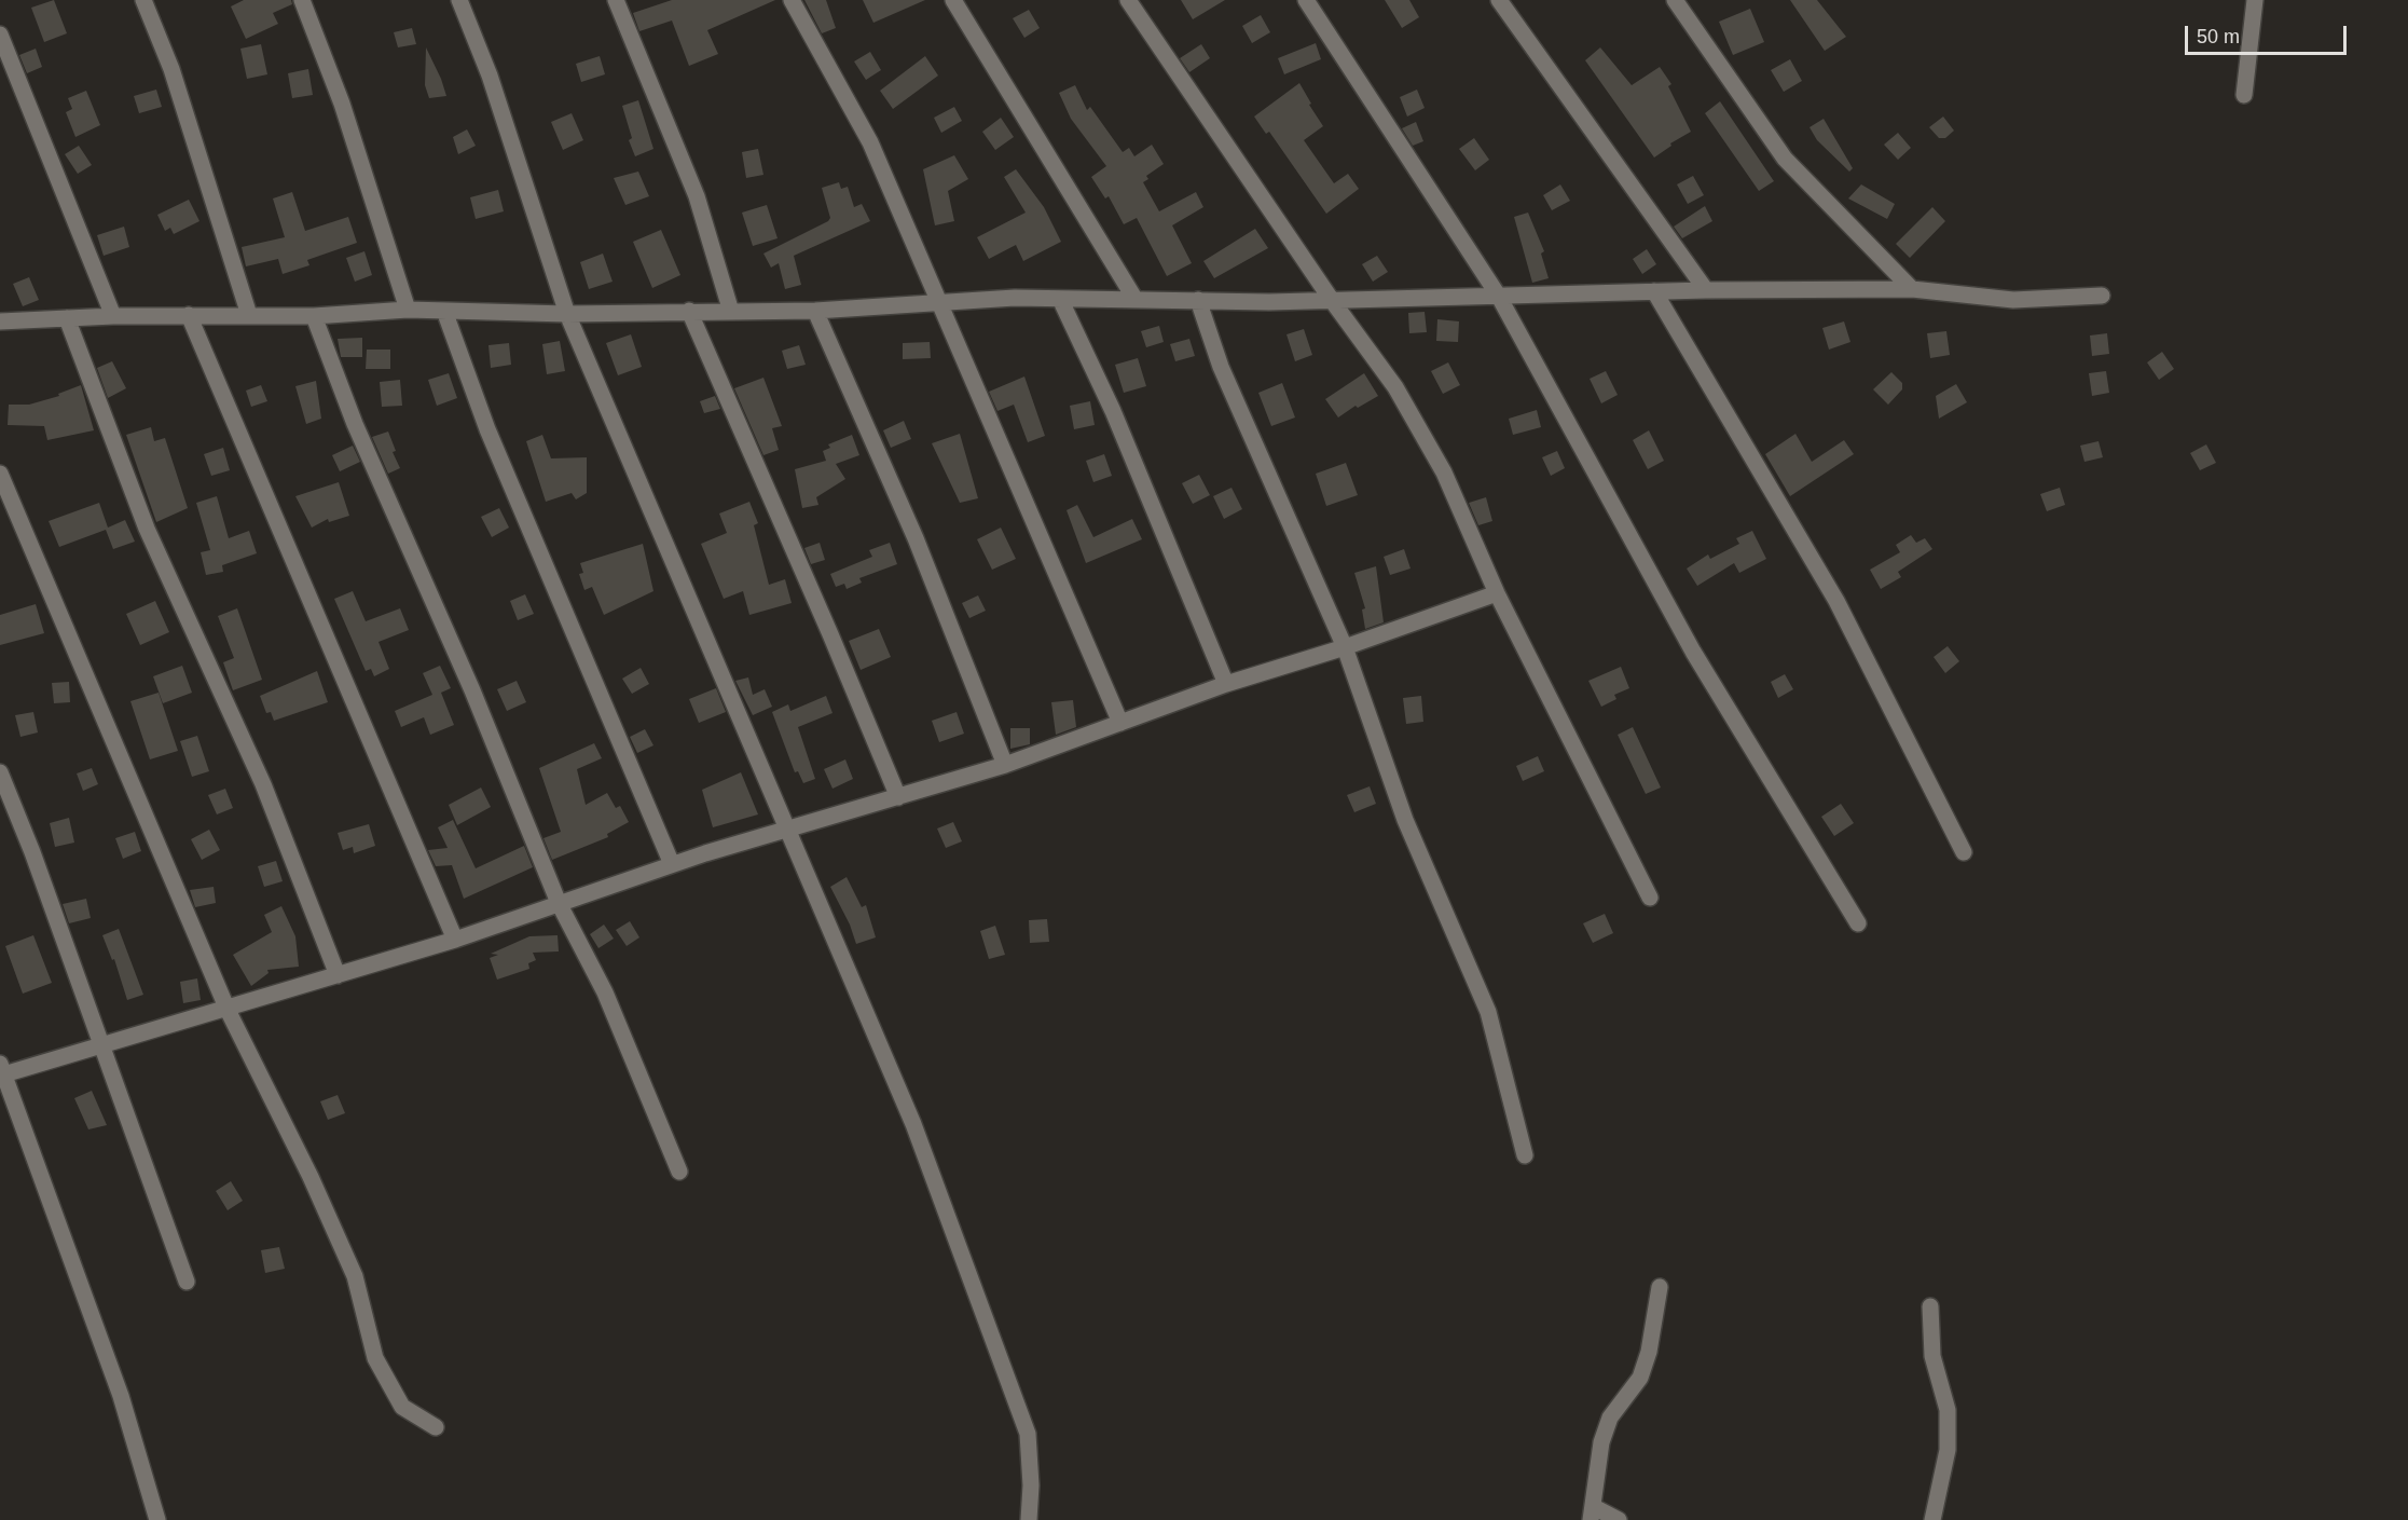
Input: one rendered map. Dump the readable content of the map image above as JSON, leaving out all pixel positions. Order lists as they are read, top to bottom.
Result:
{
  "scale_bar": "50 m"
}
